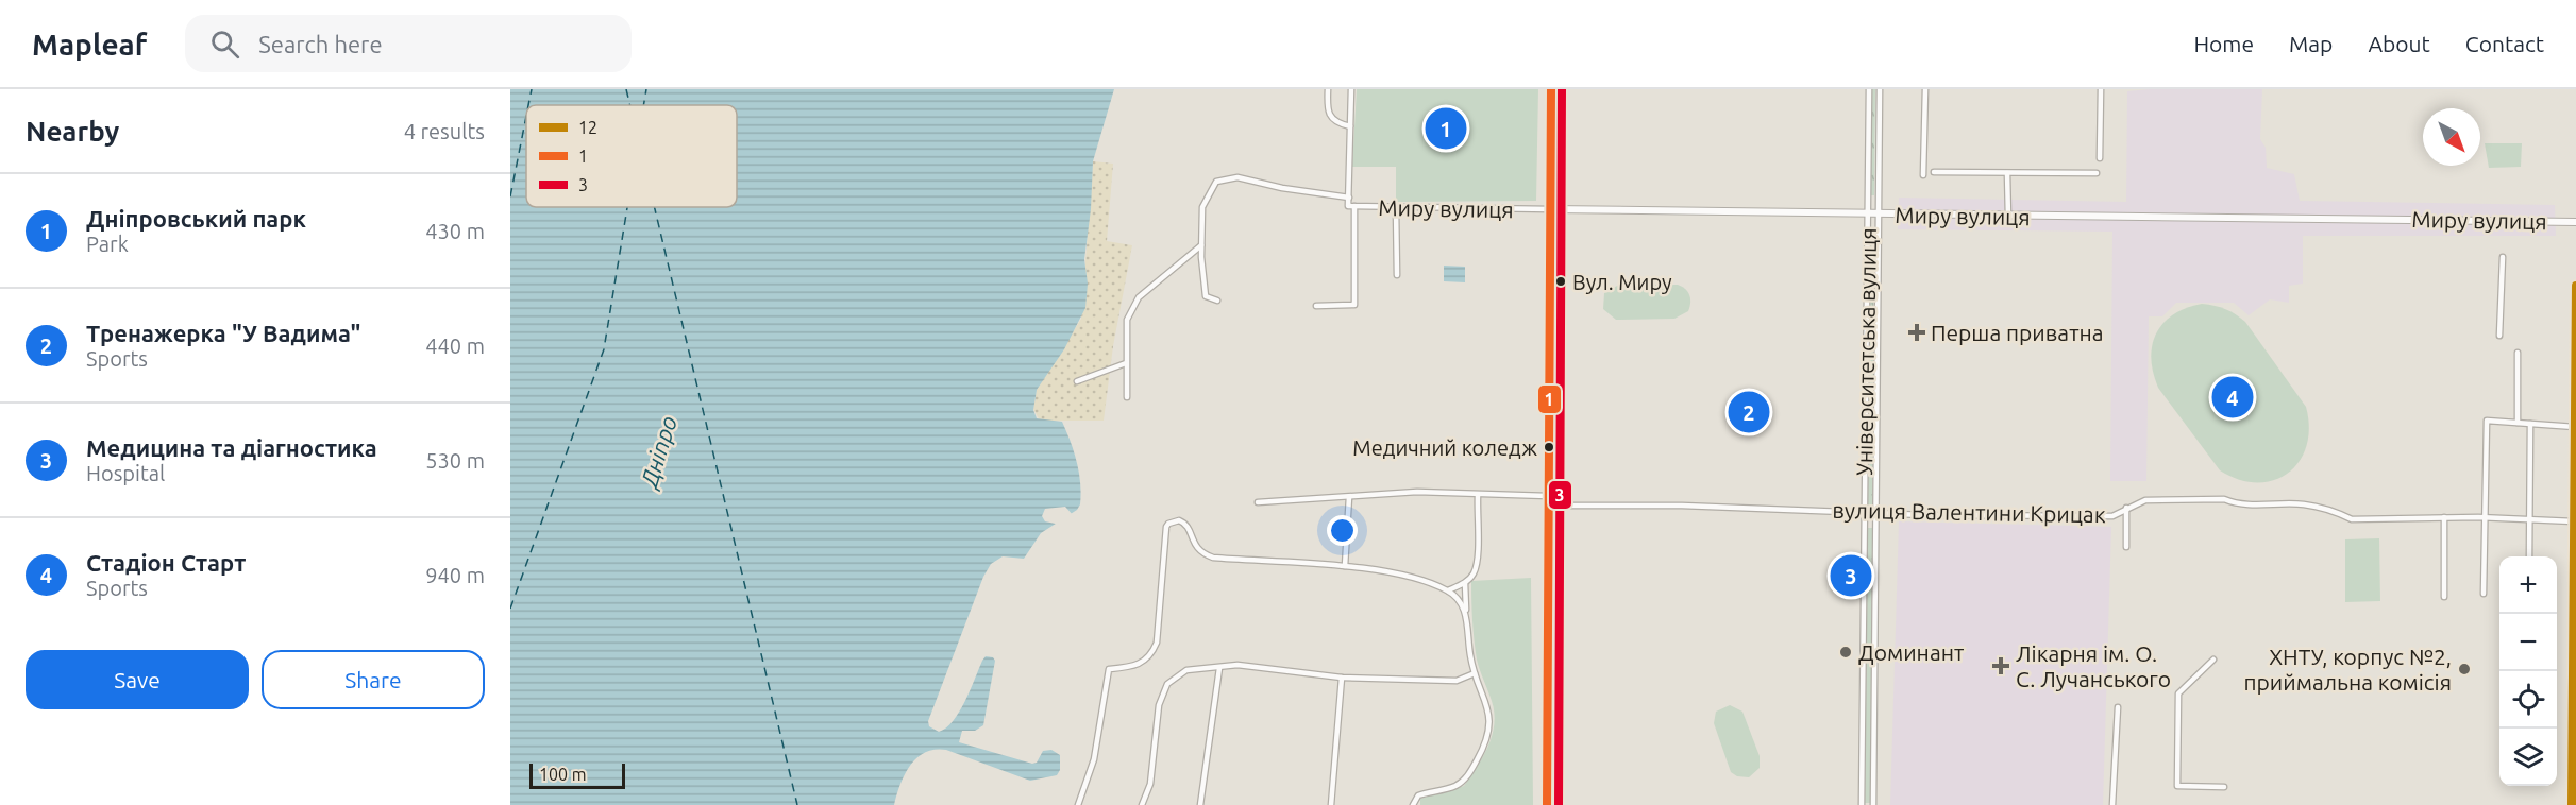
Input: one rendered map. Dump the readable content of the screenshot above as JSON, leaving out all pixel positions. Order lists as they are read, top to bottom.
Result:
{
  "streets": {
    "street": ["Миру вулиця", "Університетська вулиця", "вулиця Валентини Крицак"]
  },
  "crossings": [
    ["Миру вулиця", "Університетська вулиця"],
    ["Університетська вулиця", "вулиця Валентини Крицак"]
  ],
  "water": ["Дніпро"],
  "places": {
    "other": [
      "Вул. Миру",
      "Медичний коледж",
      "Доминант",
      "ХНТУ, корпус №2, приймальна комісія"
    ],
    "health": ["Перша приватна", "Лікарня ім. О. С. Лучанського"]
  },
  "lines": ["transit line 1", "transit line 3", "transit line 12"],
  "legend": ["12", "1", "3"],
  "scale_bar": "100 m",
  "north": "bottom right",
  "page": {
    "header": "Mapleaf",
    "search": "Search here",
    "nav": [
      "Home",
      "Map",
      "About",
      "Contact"
    ],
    "heading": ["Nearby", "4 results"],
    "pins": [
      "1",
      "4",
      "2",
      "3"
    ],
    "list": [
      {
        "mark": "1",
        "name": "Дніпровський парк",
        "note": "Park",
        "value": "430 m"
      },
      {
        "mark": "2",
        "name": "Тренажерка \"У Вадима\"",
        "note": "Sports",
        "value": "440 m"
      },
      {
        "mark": "3",
        "name": "Медицина та діагностика",
        "note": "Hospital",
        "value": "530 m"
      },
      {
        "mark": "4",
        "name": "Стадіон Старт",
        "note": "Sports",
        "value": "940 m"
      }
    ],
    "map_buttons": ["+", "−"],
    "buttons": ["Save", "Share"],
    "scale": "100 m"
  }
}
